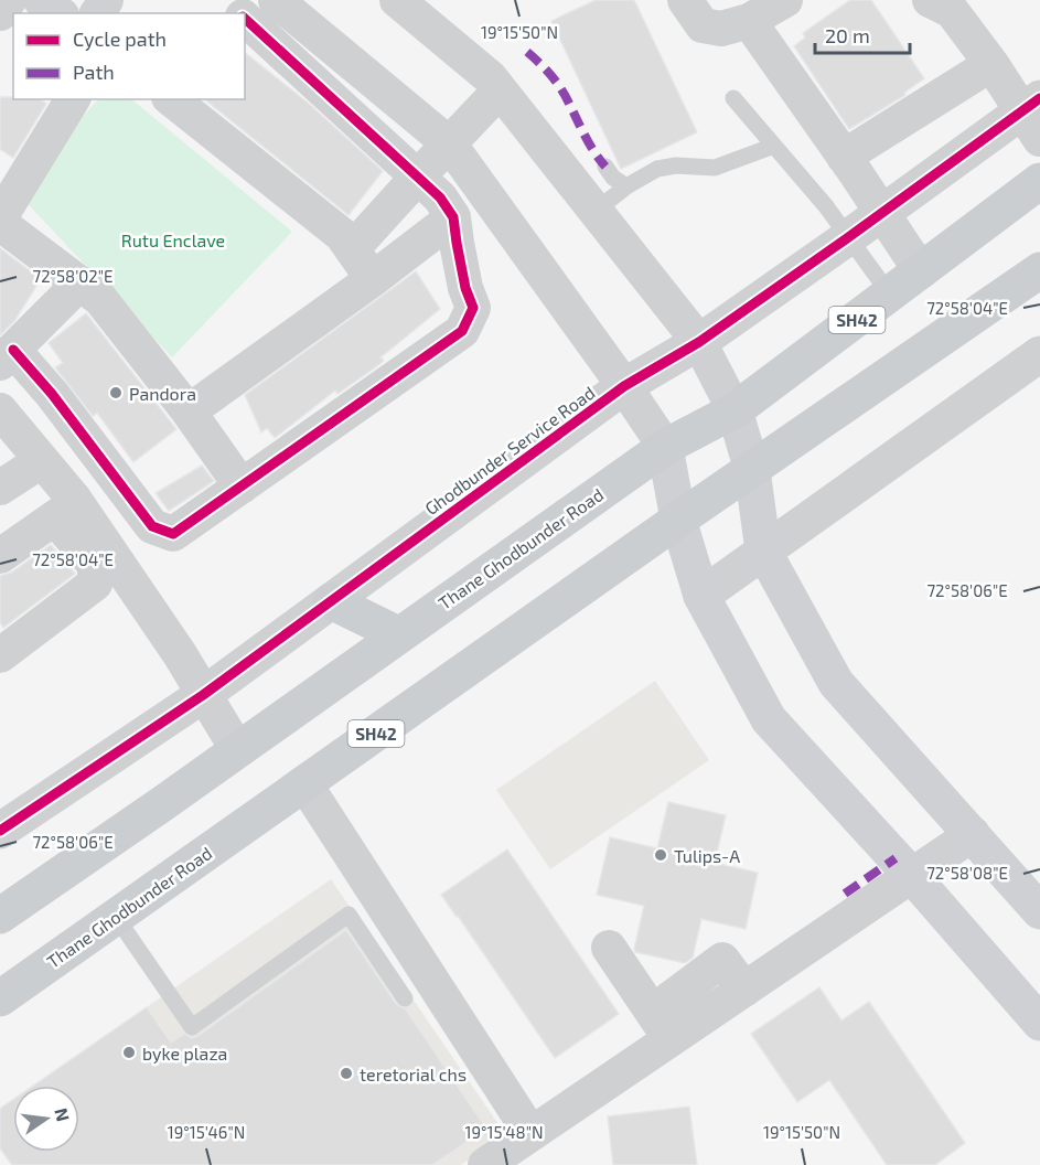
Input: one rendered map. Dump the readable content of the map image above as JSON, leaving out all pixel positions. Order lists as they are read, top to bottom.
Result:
{
  "streets": {
    "main road": ["SH42", "Thane Ghodbunder Road"],
    "street": ["Ghodbunder Service Road"]
  },
  "parks": ["Rutu Enclave"],
  "places": [
    "Pandora",
    "Tulips-A",
    "byke plaza",
    "teretorial chs"
  ],
  "legend": ["Cycle path", "Path"],
  "scale_bar": "20 m",
  "north": "right",
  "coordinates": [
    "19°15'50\"N",
    "72°58'02\"E",
    "72°58'04\"E",
    "72°58'06\"E",
    "72°58'08\"E",
    "19°15'46\"N",
    "19°15'48\"N"
  ]
}
